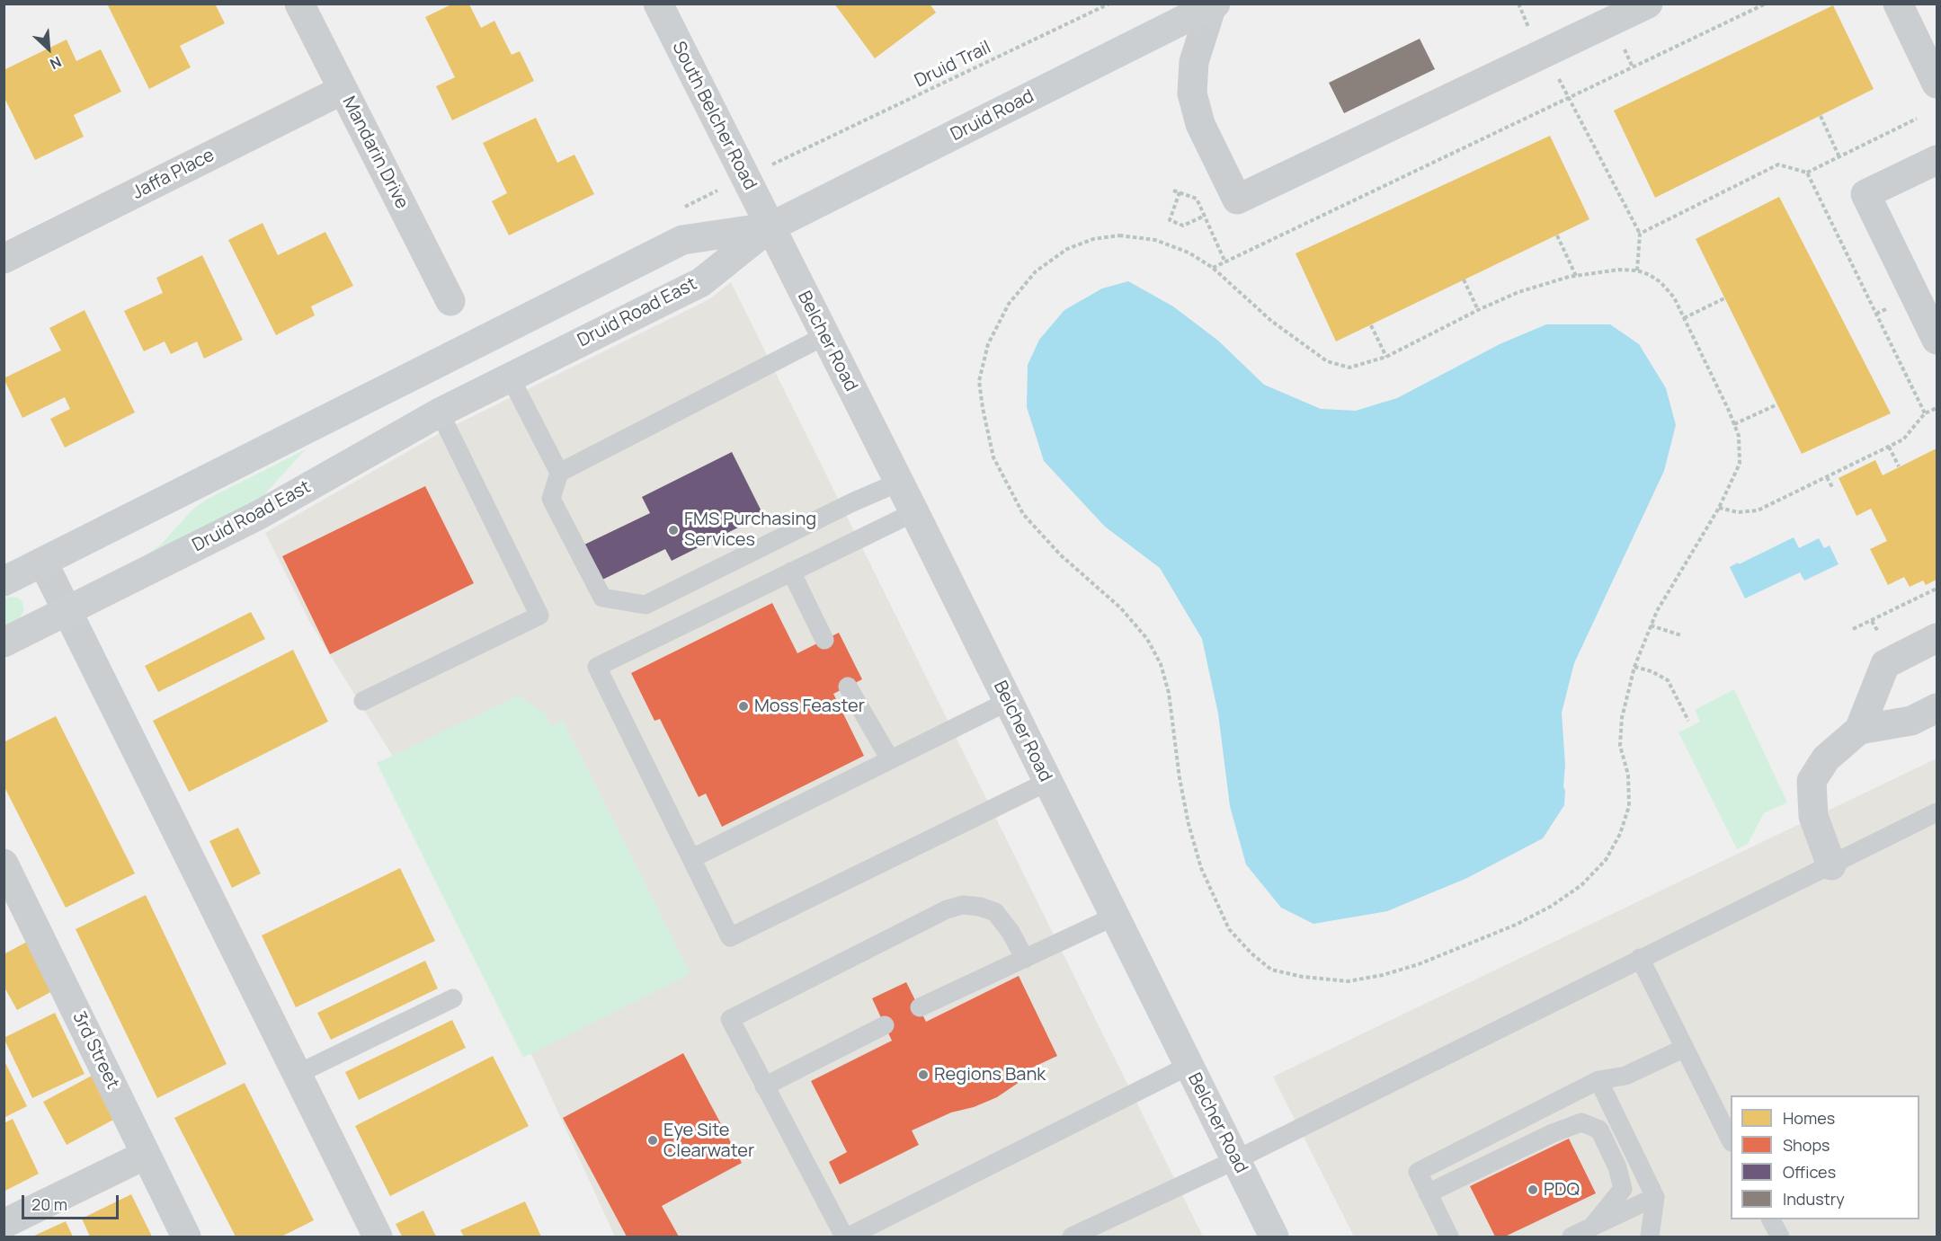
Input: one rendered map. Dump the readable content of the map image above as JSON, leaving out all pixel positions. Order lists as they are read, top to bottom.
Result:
{
  "streets": {
    "street": [
      "South Belcher Road",
      "Druid Road",
      "Mandarin Drive",
      "Jaffa Place",
      "Druid Road East",
      "Belcher Road",
      "3rd Street"
    ],
    "path": ["Druid Trail"]
  },
  "crossings": [
    ["South Belcher Road", "Druid Road"],
    ["South Belcher Road", "Druid Road East"],
    ["South Belcher Road", "Belcher Road"],
    ["Druid Road", "Druid Road East"],
    ["Druid Road", "Belcher Road"],
    ["Mandarin Drive", "Jaffa Place"],
    ["Druid Road East", "Belcher Road"]
  ],
  "places": [
    "FMS Purchasing Services",
    "Moss Feaster",
    "Regions Bank",
    "Eye Site Clearwater",
    "PDQ"
  ],
  "legend": [
    "Homes",
    "Shops",
    "Offices",
    "Industry"
  ],
  "scale_bar": "20 m",
  "north": "bottom right"
}
